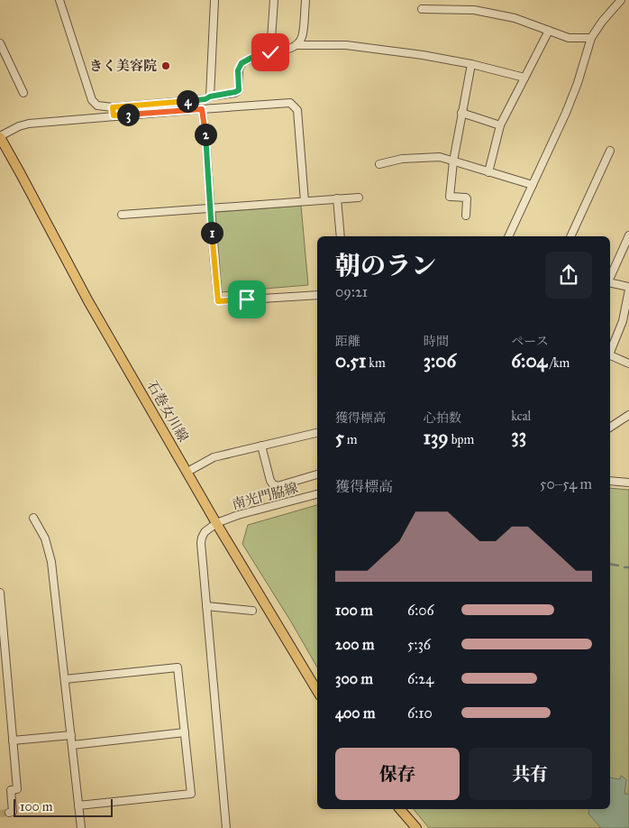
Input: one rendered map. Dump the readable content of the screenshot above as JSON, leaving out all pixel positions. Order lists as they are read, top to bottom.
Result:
{
  "streets": {
    "main road": ["石巻女川線"],
    "street": ["南光門脇線"]
  },
  "crossings": [
    ["石巻女川線", "南光門脇線"]
  ],
  "places": ["きく美容院"],
  "scale_bar": "100 m",
  "page": {
    "pins": [
      "4",
      "3",
      "2",
      "1"
    ],
    "heading": ["朝のラン", "09:21"],
    "stats": [
      ["距離", "0.51 km"],
      ["時間", "3:06"],
      ["ペース", "6:04 /km"],
      ["獲得標高", "5 m"],
      ["心拍数", "139 bpm"],
      ["kcal", "33"]
    ],
    "chart": ["獲得標高", "50–54 m"],
    "list": [
      {
        "name": "100 m",
        "note": "6:06"
      },
      {
        "name": "200 m",
        "note": "5:36"
      },
      {
        "name": "300 m",
        "note": "6:24"
      },
      {
        "name": "400 m",
        "note": "6:10"
      }
    ],
    "buttons": ["保存", "共有"],
    "scale": "100 m"
  }
}
